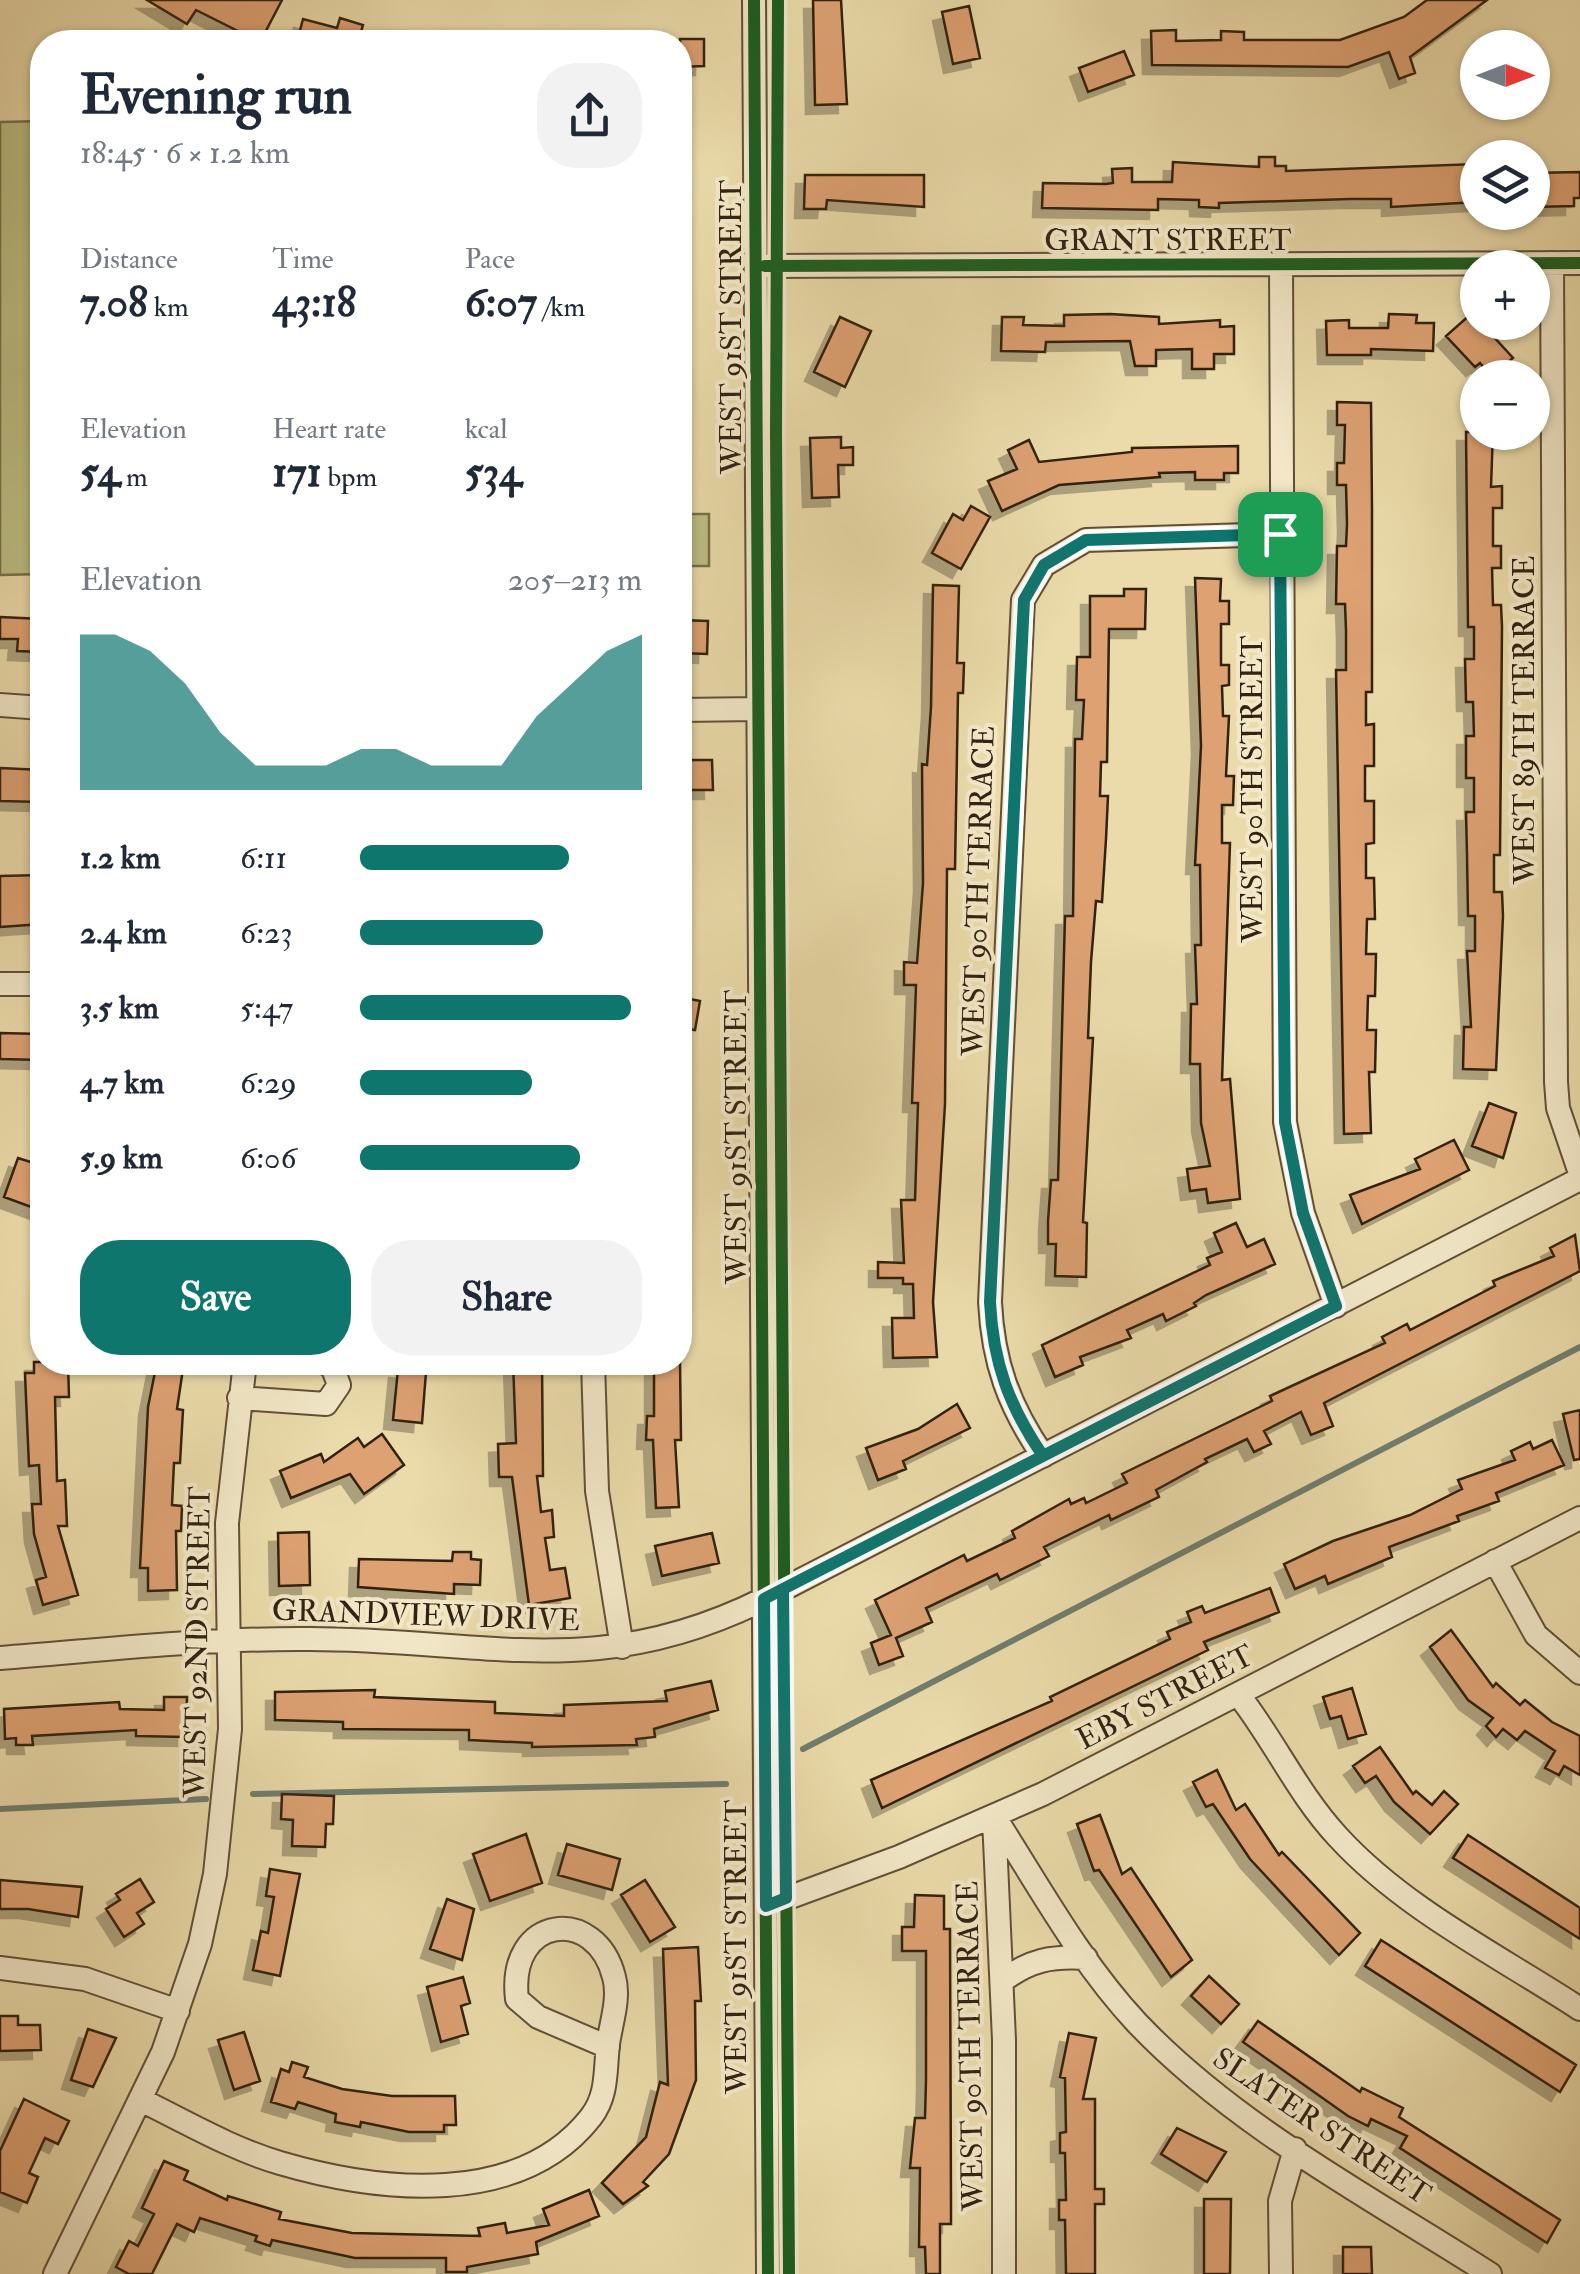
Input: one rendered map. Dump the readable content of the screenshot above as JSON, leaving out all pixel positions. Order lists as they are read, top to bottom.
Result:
{
  "streets": {
    "street": [
      "GRANT STREET",
      "WEST 91ST STREET",
      "WEST 89TH TERRACE",
      "WEST 90TH STREET",
      "WEST 90TH TERRACE",
      "GRANDVIEW DRIVE",
      "WEST 92ND STREET",
      "EBY STREET",
      "SLATER STREET"
    ]
  },
  "crossings": [
    ["GRANT STREET", "WEST 91ST STREET"],
    ["GRANT STREET", "WEST 89TH TERRACE"],
    ["GRANT STREET", "WEST 90TH STREET"],
    ["WEST 91ST STREET", "GRANDVIEW DRIVE"],
    ["WEST 91ST STREET", "EBY STREET"],
    ["WEST 89TH TERRACE", "GRANDVIEW DRIVE"],
    ["WEST 90TH STREET", "WEST 90TH TERRACE"],
    ["WEST 90TH STREET", "GRANDVIEW DRIVE"],
    ["WEST 90TH TERRACE", "GRANDVIEW DRIVE"],
    ["WEST 90TH TERRACE", "EBY STREET"],
    ["WEST 90TH TERRACE", "SLATER STREET"],
    ["GRANDVIEW DRIVE", "WEST 92ND STREET"],
    ["EBY STREET", "SLATER STREET"]
  ],
  "north": "right",
  "page": {
    "map_buttons": ["+", "−"],
    "heading": ["Evening run", "18:45 · 6 × 1.2 km"],
    "stats": [
      ["Distance", "7.08 km"],
      ["Time", "43:18"],
      ["Pace", "6:07 /km"],
      ["Elevation", "54 m"],
      ["Heart rate", "171 bpm"],
      ["kcal", "534"]
    ],
    "chart": ["Elevation", "205–213 m"],
    "list": [
      {
        "name": "1.2 km",
        "note": "6:11"
      },
      {
        "name": "2.4 km",
        "note": "6:23"
      },
      {
        "name": "3.5 km",
        "note": "5:47"
      },
      {
        "name": "4.7 km",
        "note": "6:29"
      },
      {
        "name": "5.9 km",
        "note": "6:06"
      }
    ],
    "buttons": ["Save", "Share"]
  }
}
